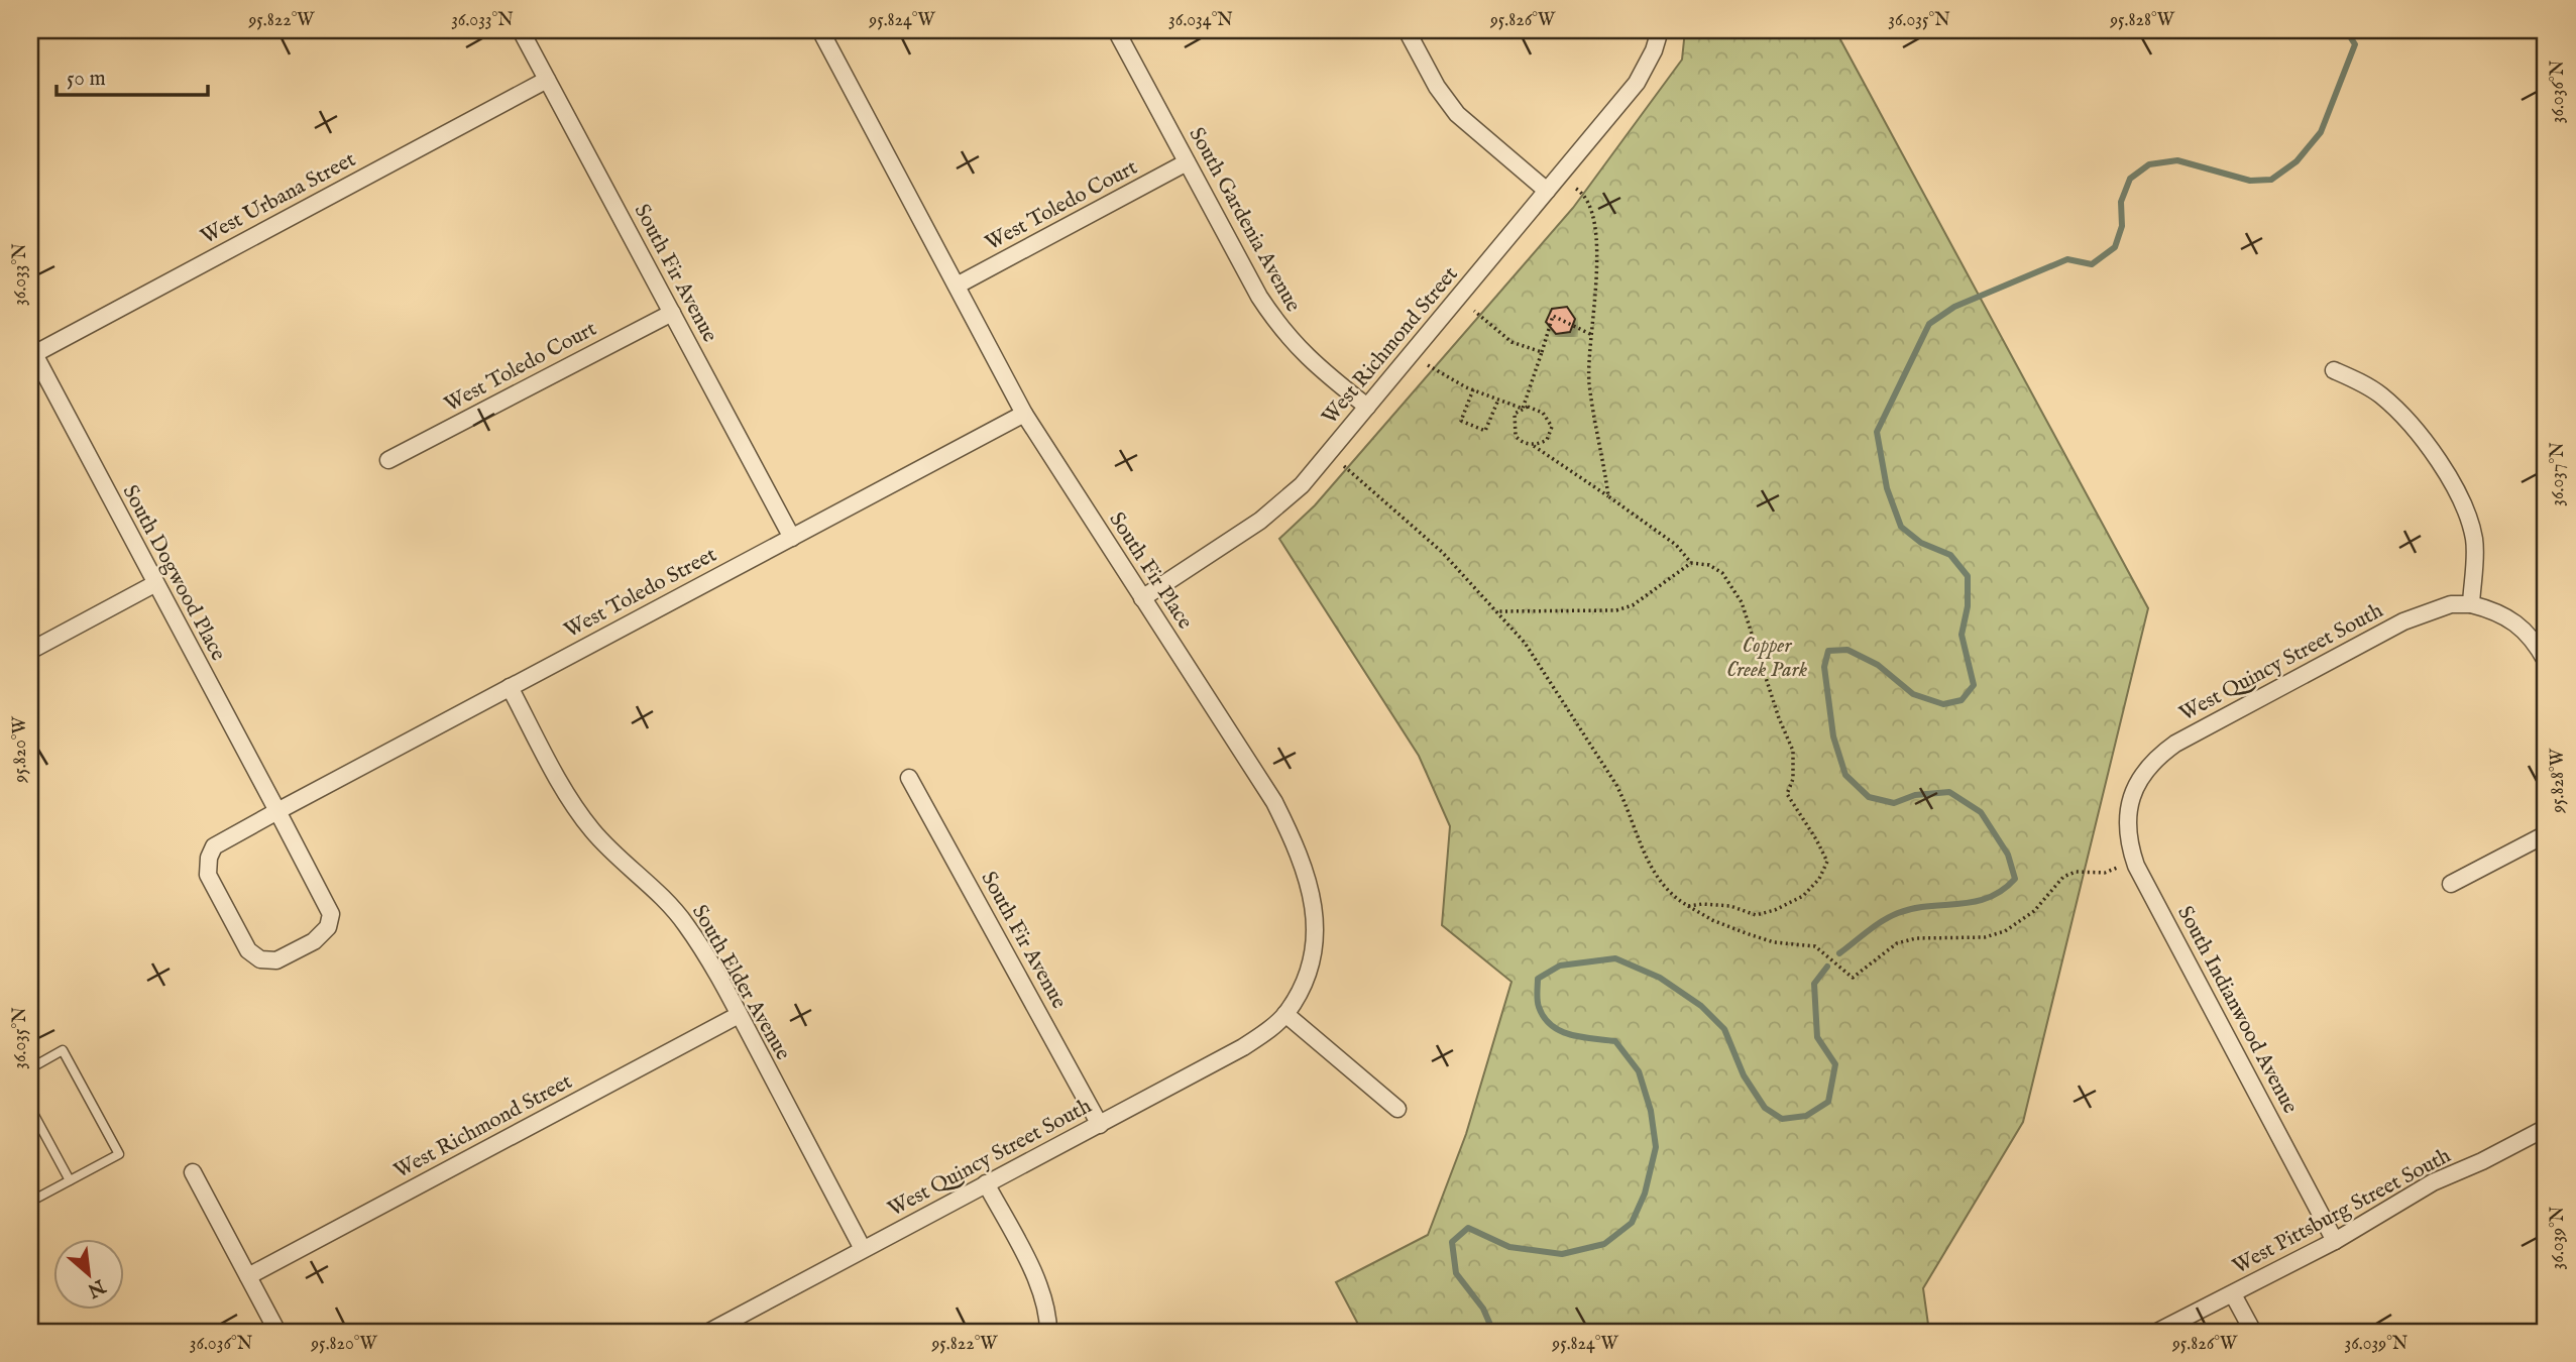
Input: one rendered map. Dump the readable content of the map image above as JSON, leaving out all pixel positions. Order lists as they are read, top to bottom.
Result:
{
  "streets": {
    "street": [
      "West Urbana Street",
      "West Toledo Court",
      "South Gardenia Avenue",
      "South Fir Avenue",
      "West Richmond Street",
      "South Fir Place",
      "South Dogwood Place",
      "West Toledo Street",
      "West Quincy Street South",
      "South Elder Avenue",
      "South Indianwood Avenue",
      "West Pittsburg Street South"
    ]
  },
  "crossings": [
    ["West Urbana Street", "South Fir Avenue"],
    ["West Urbana Street", "South Dogwood Place"],
    ["West Toledo Court", "South Gardenia Avenue"],
    ["West Toledo Court", "South Fir Avenue"],
    ["West Toledo Court", "South Fir Place"],
    ["South Gardenia Avenue", "West Richmond Street"],
    ["South Fir Avenue", "West Toledo Street"],
    ["South Fir Avenue", "West Quincy Street South"],
    ["West Richmond Street", "South Fir Place"],
    ["West Richmond Street", "South Elder Avenue"],
    ["South Fir Place", "West Toledo Street"],
    ["South Fir Place", "West Quincy Street South"],
    ["South Dogwood Place", "West Toledo Street"],
    ["West Toledo Street", "South Elder Avenue"],
    ["West Quincy Street South", "South Elder Avenue"],
    ["West Quincy Street South", "South Indianwood Avenue"],
    ["South Indianwood Avenue", "West Pittsburg Street South"]
  ],
  "parks": ["Copper Creek Park"],
  "scale_bar": "50 m",
  "north": "bottom right",
  "coordinates": [
    "95.822°W",
    "36.033°N",
    "95.824°W",
    "36.034°N",
    "95.826°W",
    "36.035°N",
    "95.828°W",
    "36.036°N",
    "36.037°N",
    "95.820°W",
    "36.039°N"
  ]
}
